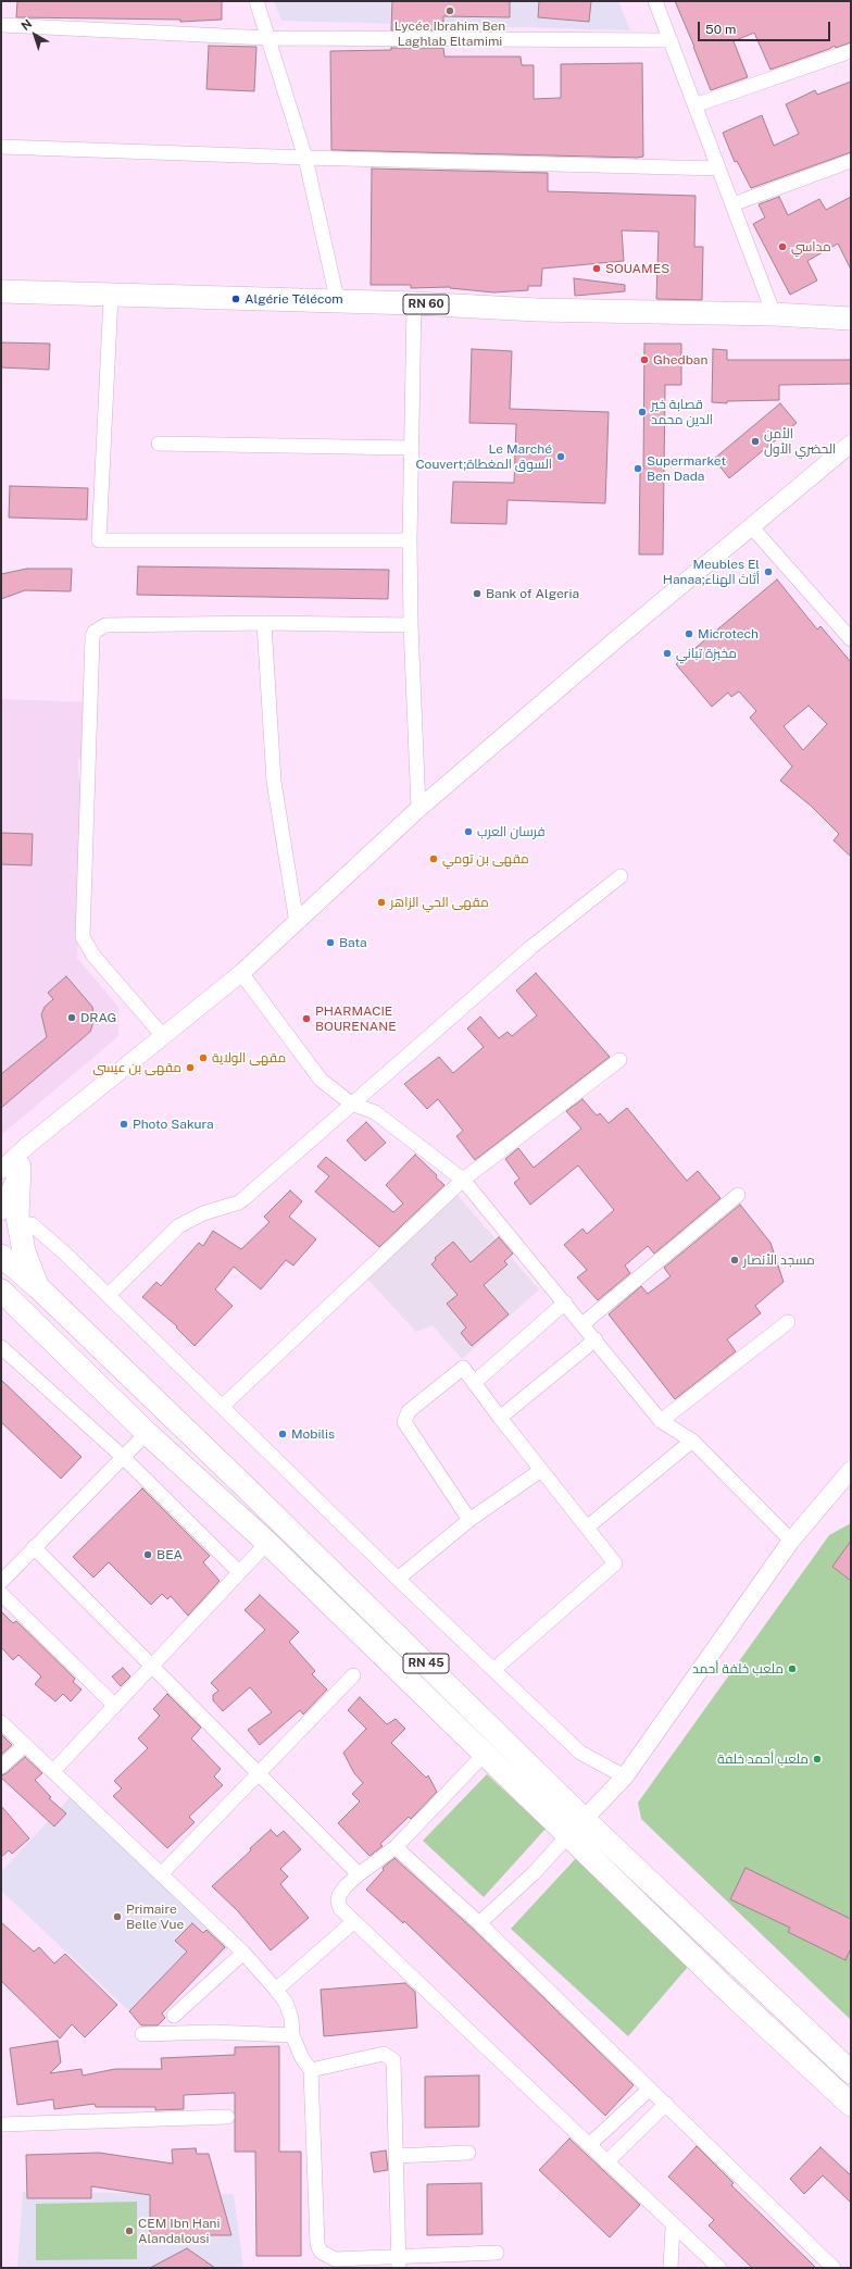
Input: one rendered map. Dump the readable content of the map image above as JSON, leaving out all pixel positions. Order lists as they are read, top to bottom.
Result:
{
  "streets": {
    "main road": ["RN 60", "RN 45"]
  },
  "places": [
    "Lycée Ibrahim Ben Laghlab Eltamimi",
    "مداسي",
    "SOUAMES",
    "Algérie Télécom",
    "Ghedban",
    "قصابة خير الدين محمد",
    "الأمن الحضري الأول",
    "Le Marché Couvert;السوق المغطاة",
    "Supermarket Ben Dada",
    "Meubles El Hanaa;أثاث الهناء",
    "Bank of Algeria",
    "Microtech",
    "مخبزة تباني",
    "فرسان العرب",
    "مقهى بن تومي",
    "مقهى الحي الزاهر",
    "Bata",
    "DRAG",
    "PHARMACIE BOURENANE",
    "مقهى الولاية",
    "مقهى بن عيسى",
    "Photo Sakura",
    "مسجد الأنصار",
    "Mobilis",
    "BEA",
    "ملعب خلفة أحمد",
    "ملعب أحمد خلفة",
    "Primaire Belle Vue",
    "CEM Ibn Hani Alandalousi"
  ],
  "scale_bar": "50 m",
  "north": "top left"
}
